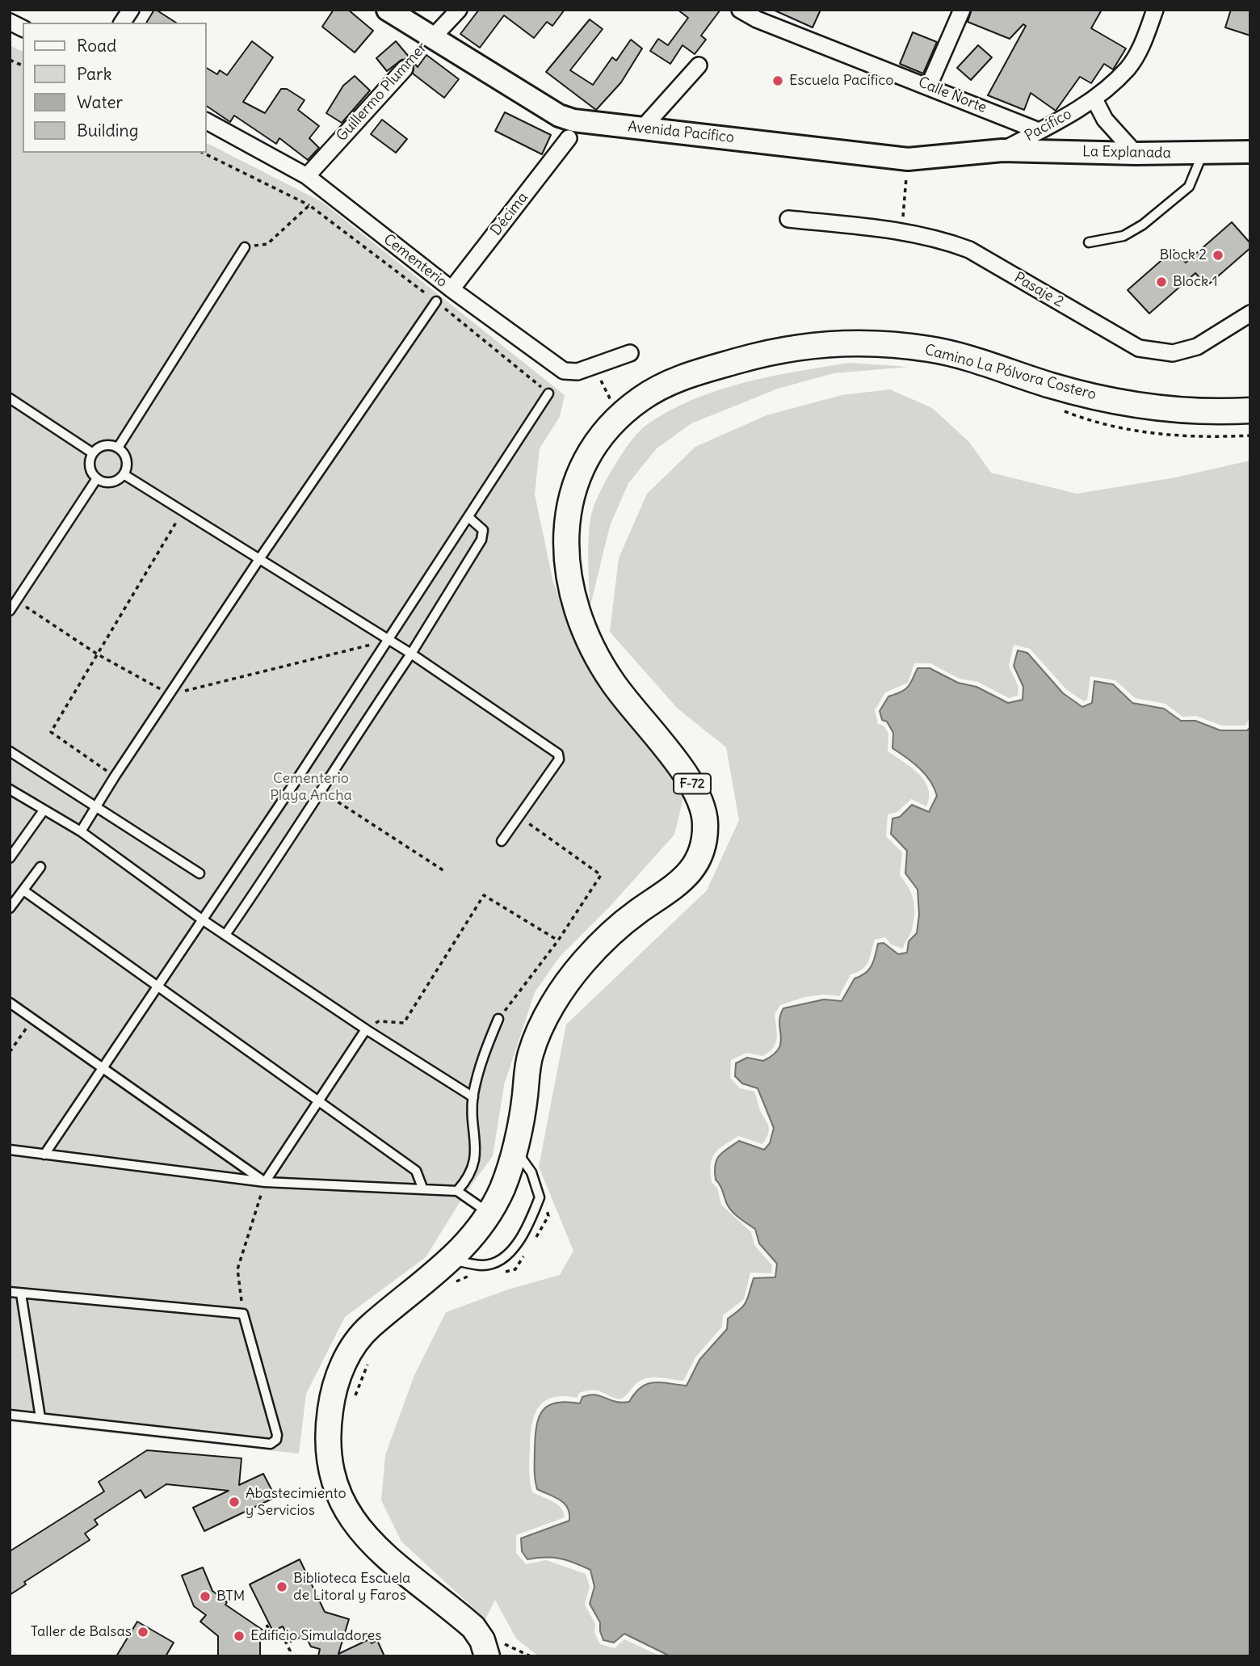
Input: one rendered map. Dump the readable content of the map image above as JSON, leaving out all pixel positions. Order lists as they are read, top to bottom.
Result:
{
  "streets": {
    "main road": ["Camino La Pólvora Costero", "F-72"],
    "street": [
      "Guillermo Plummer",
      "Calle Norte",
      "Pacífico",
      "Avenida Pacífico",
      "La Explanada",
      "Décima",
      "Cementerio",
      "Pasaje 2"
    ]
  },
  "crossings": [
    ["Guillermo Plummer", "Avenida Pacífico"],
    ["Guillermo Plummer", "Cementerio"],
    ["Calle Norte", "Pacífico"],
    ["Pacífico", "Avenida Pacífico"],
    ["Pacífico", "La Explanada"],
    ["Avenida Pacífico", "La Explanada"],
    ["Décima", "Cementerio"]
  ],
  "parks": ["Cementerio Playa Ancha"],
  "places": [
    "Escuela Pacífico",
    "Block 2",
    "Block 1",
    "Abastecimiento y Servicios",
    "Biblioteca Escuela de Litoral y Faros",
    "BTM",
    "Taller de Balsas",
    "Edificio Simuladores"
  ],
  "legend": [
    "Road",
    "Park",
    "Water",
    "Building"
  ]
}
